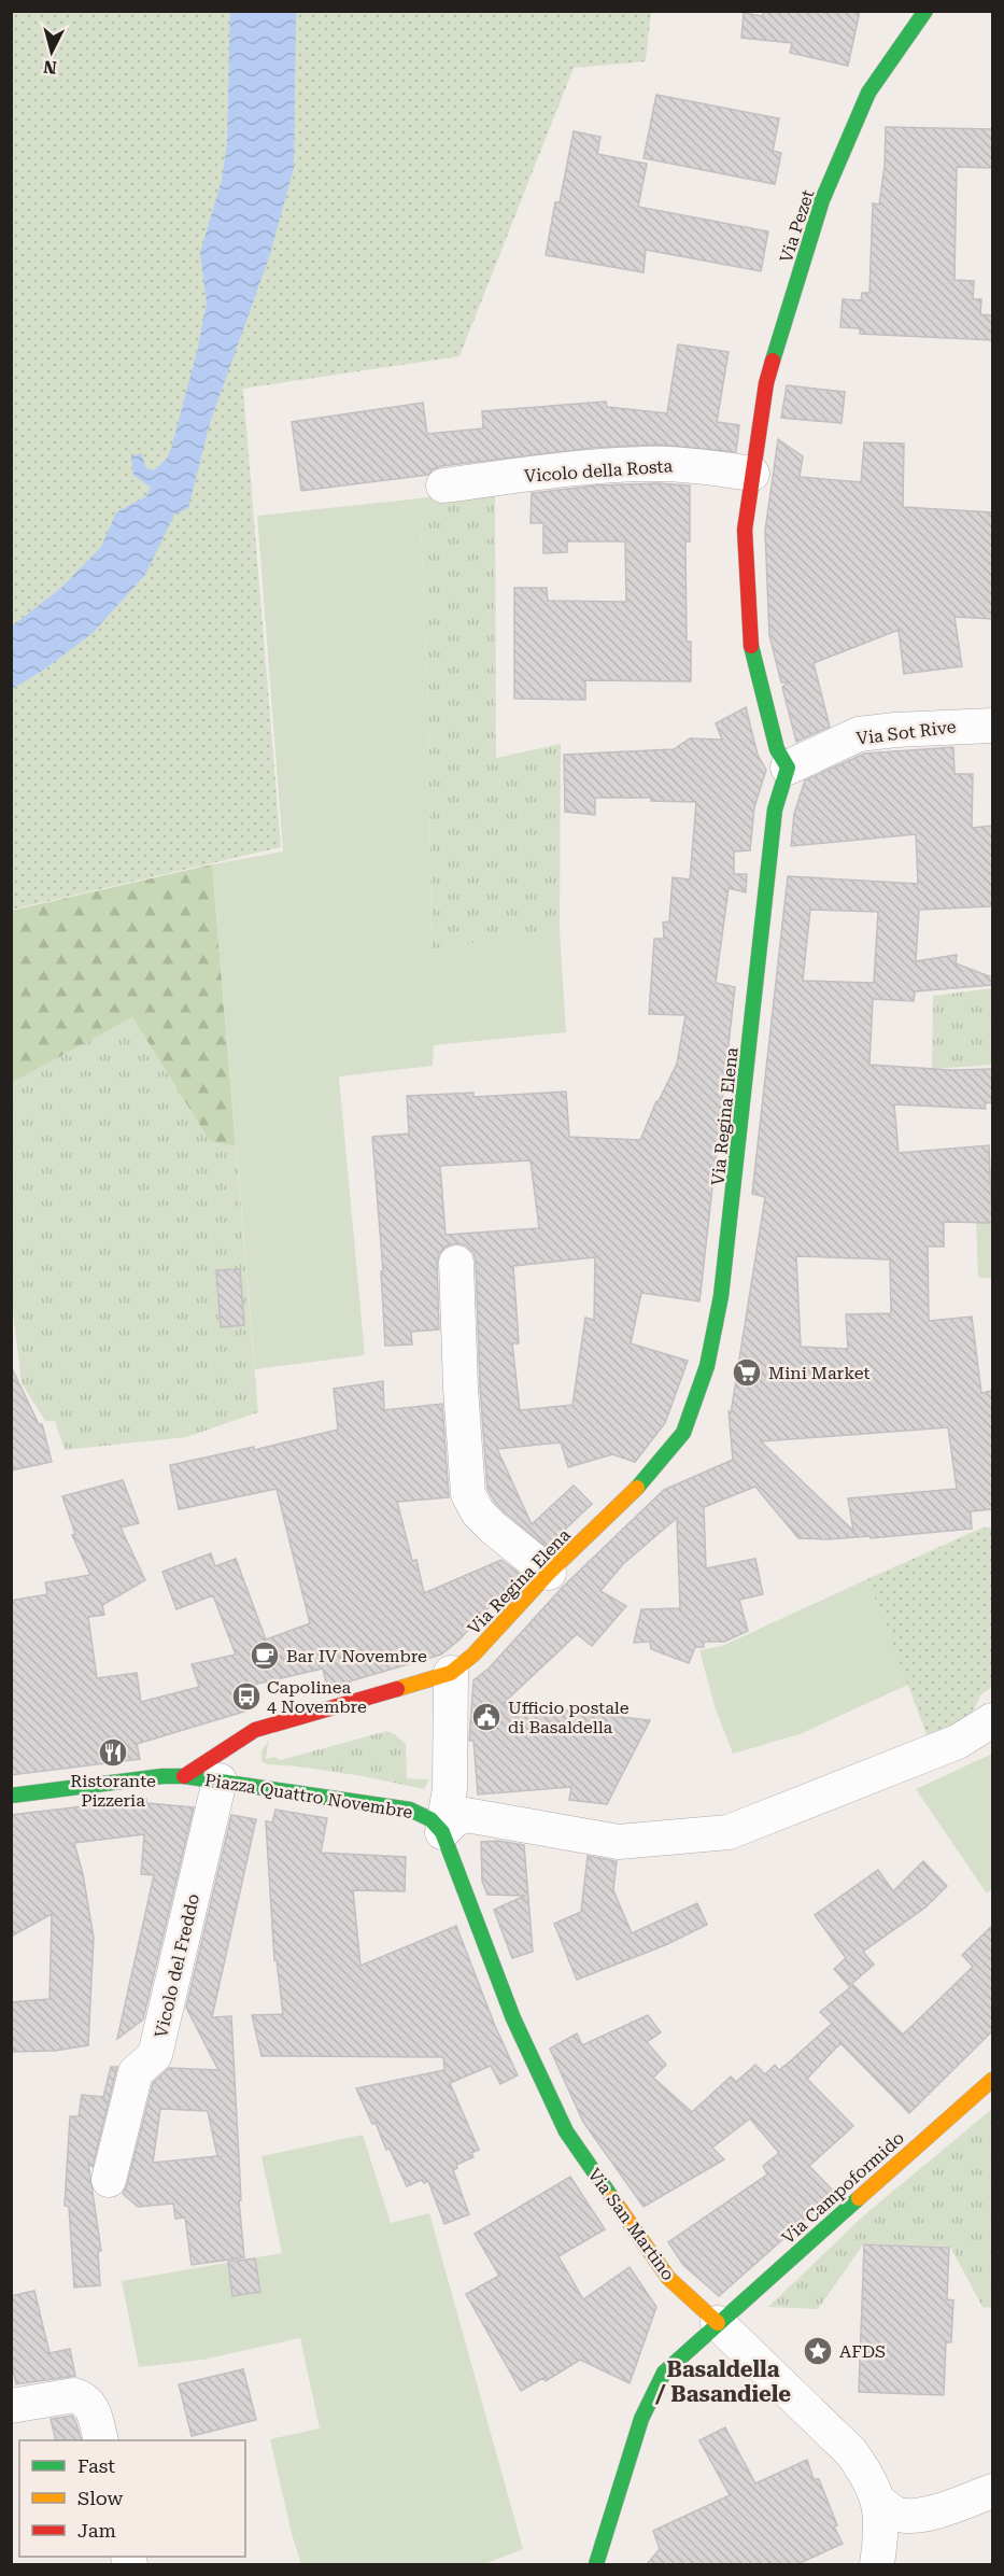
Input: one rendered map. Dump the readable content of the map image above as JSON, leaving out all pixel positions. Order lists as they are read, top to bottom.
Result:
{
  "streets": {
    "street": [
      "Via Pezet",
      "Vicolo della Rosta",
      "Via Sot Rive",
      "Via Regina Elena",
      "Piazza Quattro Novembre",
      "Vicolo del Freddo",
      "Via Campoformido",
      "Via San Martino"
    ]
  },
  "crossings": [
    ["Via Pezet", "Vicolo della Rosta"],
    ["Via Sot Rive", "Via Regina Elena"],
    ["Via Regina Elena", "Piazza Quattro Novembre"],
    ["Piazza Quattro Novembre", "Vicolo del Freddo"],
    ["Piazza Quattro Novembre", "Via San Martino"],
    ["Via Campoformido", "Via San Martino"]
  ],
  "districts": ["Basaldella / Basandiele"],
  "places": {
    "supermarket": ["Mini Market"],
    "cafe": ["Bar IV Novembre"],
    "bus stop": ["Capolinea 4 Novembre"],
    "public building": ["Ufficio postale di Basaldella"],
    "restaurant": ["Ristorante Pizzeria"],
    "place": ["AFDS"]
  },
  "legend": ["Fast", "Slow", "Jam"],
  "north": "bottom"
}
